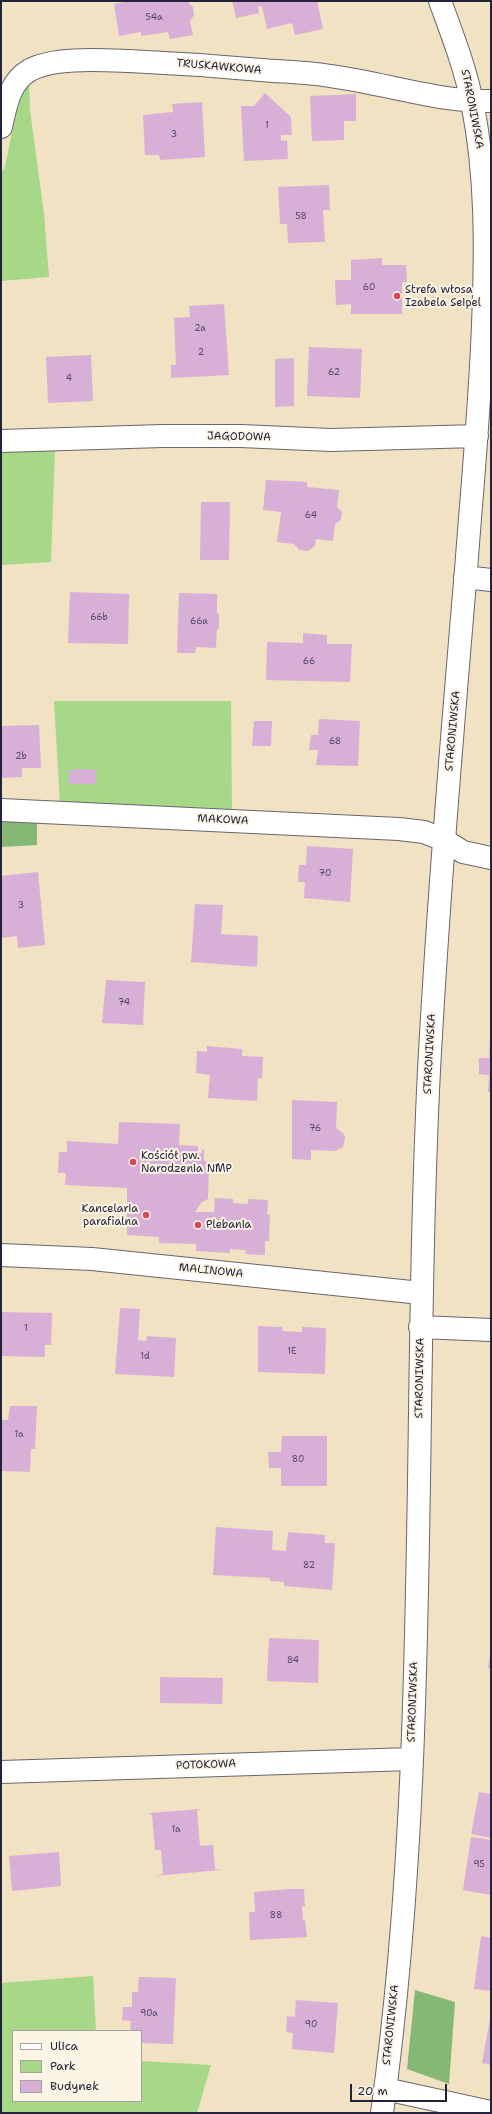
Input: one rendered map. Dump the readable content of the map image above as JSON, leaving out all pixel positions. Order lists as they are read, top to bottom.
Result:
{
  "streets": {
    "street": [
      "TRUSKAWKOWA",
      "STARONIWSKA",
      "JAGODOWA",
      "MAKOWA",
      "MALINOWA",
      "POTOKOWA"
    ]
  },
  "crossings": [
    ["TRUSKAWKOWA", "STARONIWSKA"],
    ["STARONIWSKA", "JAGODOWA"],
    ["STARONIWSKA", "MAKOWA"],
    ["STARONIWSKA", "MALINOWA"],
    ["STARONIWSKA", "POTOKOWA"]
  ],
  "places": [
    "Strefa włosa Izabela Seipel",
    "Kościół pw. Narodzenia NMP",
    "Kancelaria parafialna",
    "Plebania"
  ],
  "house_numbers": [
    "54a",
    "1",
    "3",
    "58",
    "60",
    "2a",
    "2",
    "62",
    "4",
    "64",
    "66b",
    "66a",
    "66",
    "68",
    "2b",
    "70",
    "3",
    "74",
    "76",
    "1",
    "1E",
    "1d",
    "1a",
    "80",
    "82",
    "84",
    "1a",
    "95",
    "88",
    "90a",
    "90"
  ],
  "legend": ["Ulica", "Park", "Budynek"],
  "scale_bar": "20 m"
}
